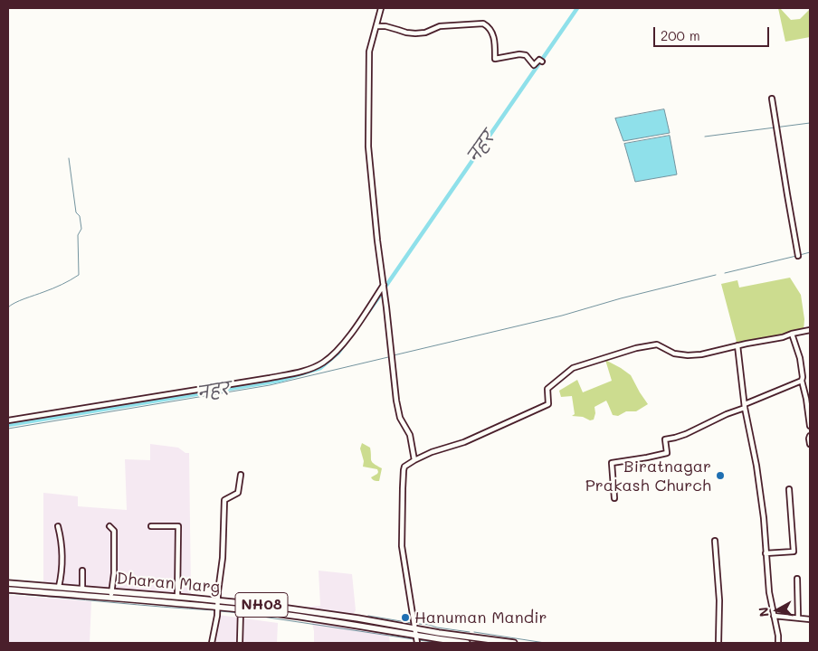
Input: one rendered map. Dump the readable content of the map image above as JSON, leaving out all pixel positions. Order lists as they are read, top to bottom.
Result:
{
  "streets": {
    "main road": ["Dharan Marg", "NH08"]
  },
  "water": ["नहर"],
  "places": ["Biratnagar Prakash Church", "Hanuman Mandir"],
  "scale_bar": "200 m",
  "north": "left"
}
